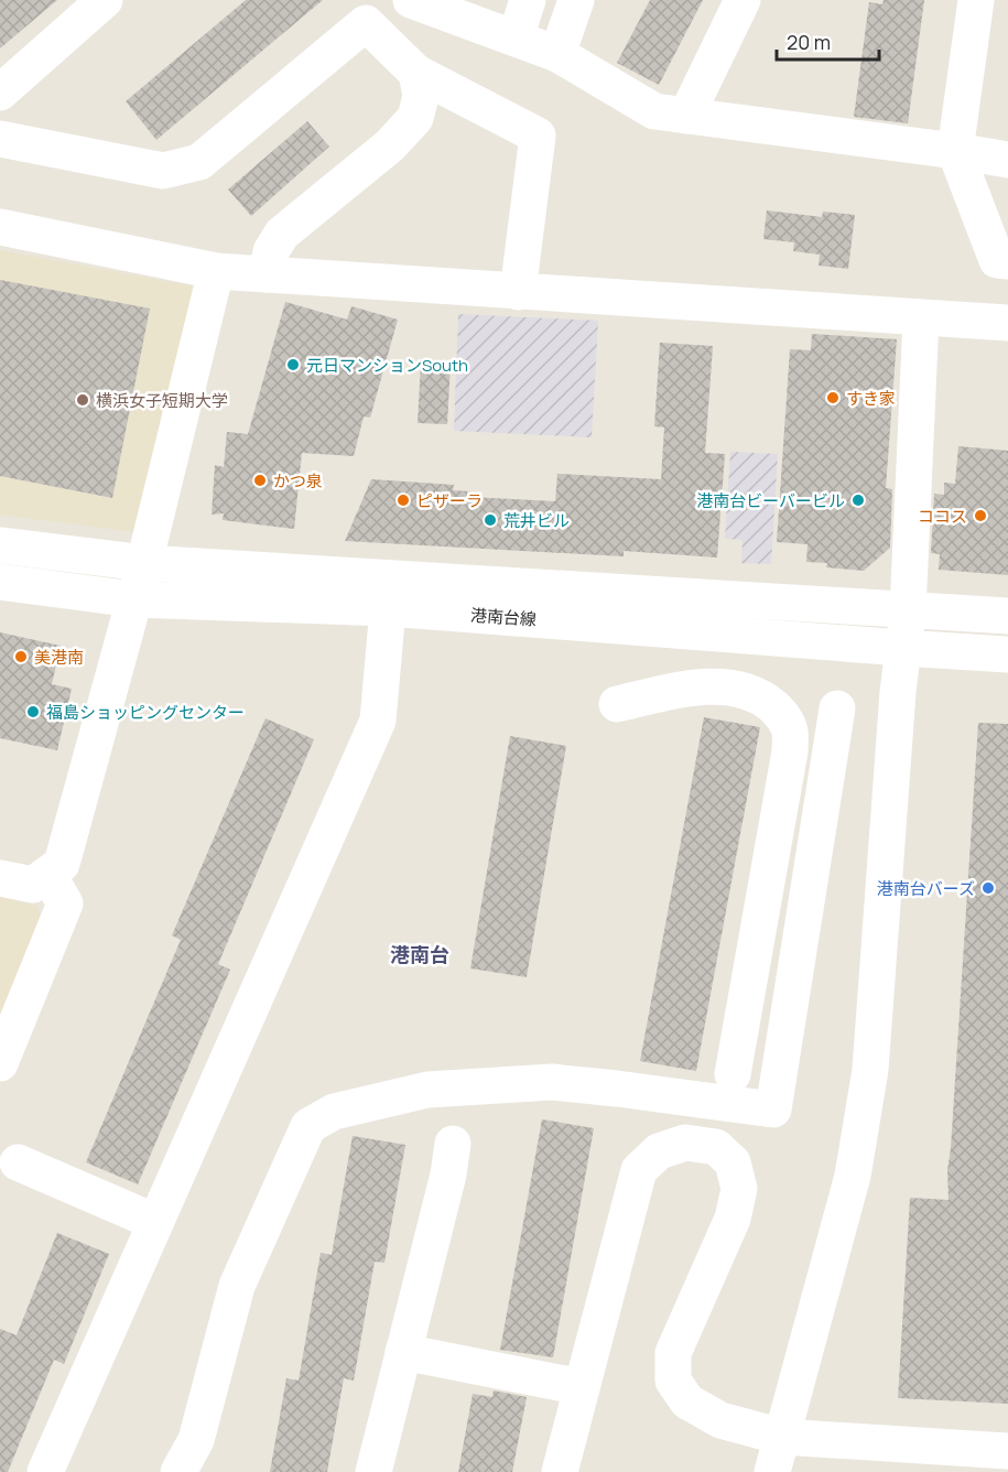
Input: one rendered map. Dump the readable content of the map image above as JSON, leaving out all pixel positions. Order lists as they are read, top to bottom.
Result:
{
  "streets": {
    "street": ["港南台線"]
  },
  "districts": ["港南台"],
  "places": [
    "元日マンションSouth",
    "すき家",
    "横浜女子短期大学",
    "かつ泉",
    "ピザーラ",
    "港南台ビーバービル",
    "ココス",
    "荒井ビル",
    "美港南",
    "福島ショッピングセンター",
    "港南台バーズ"
  ],
  "scale_bar": "20 m"
}
